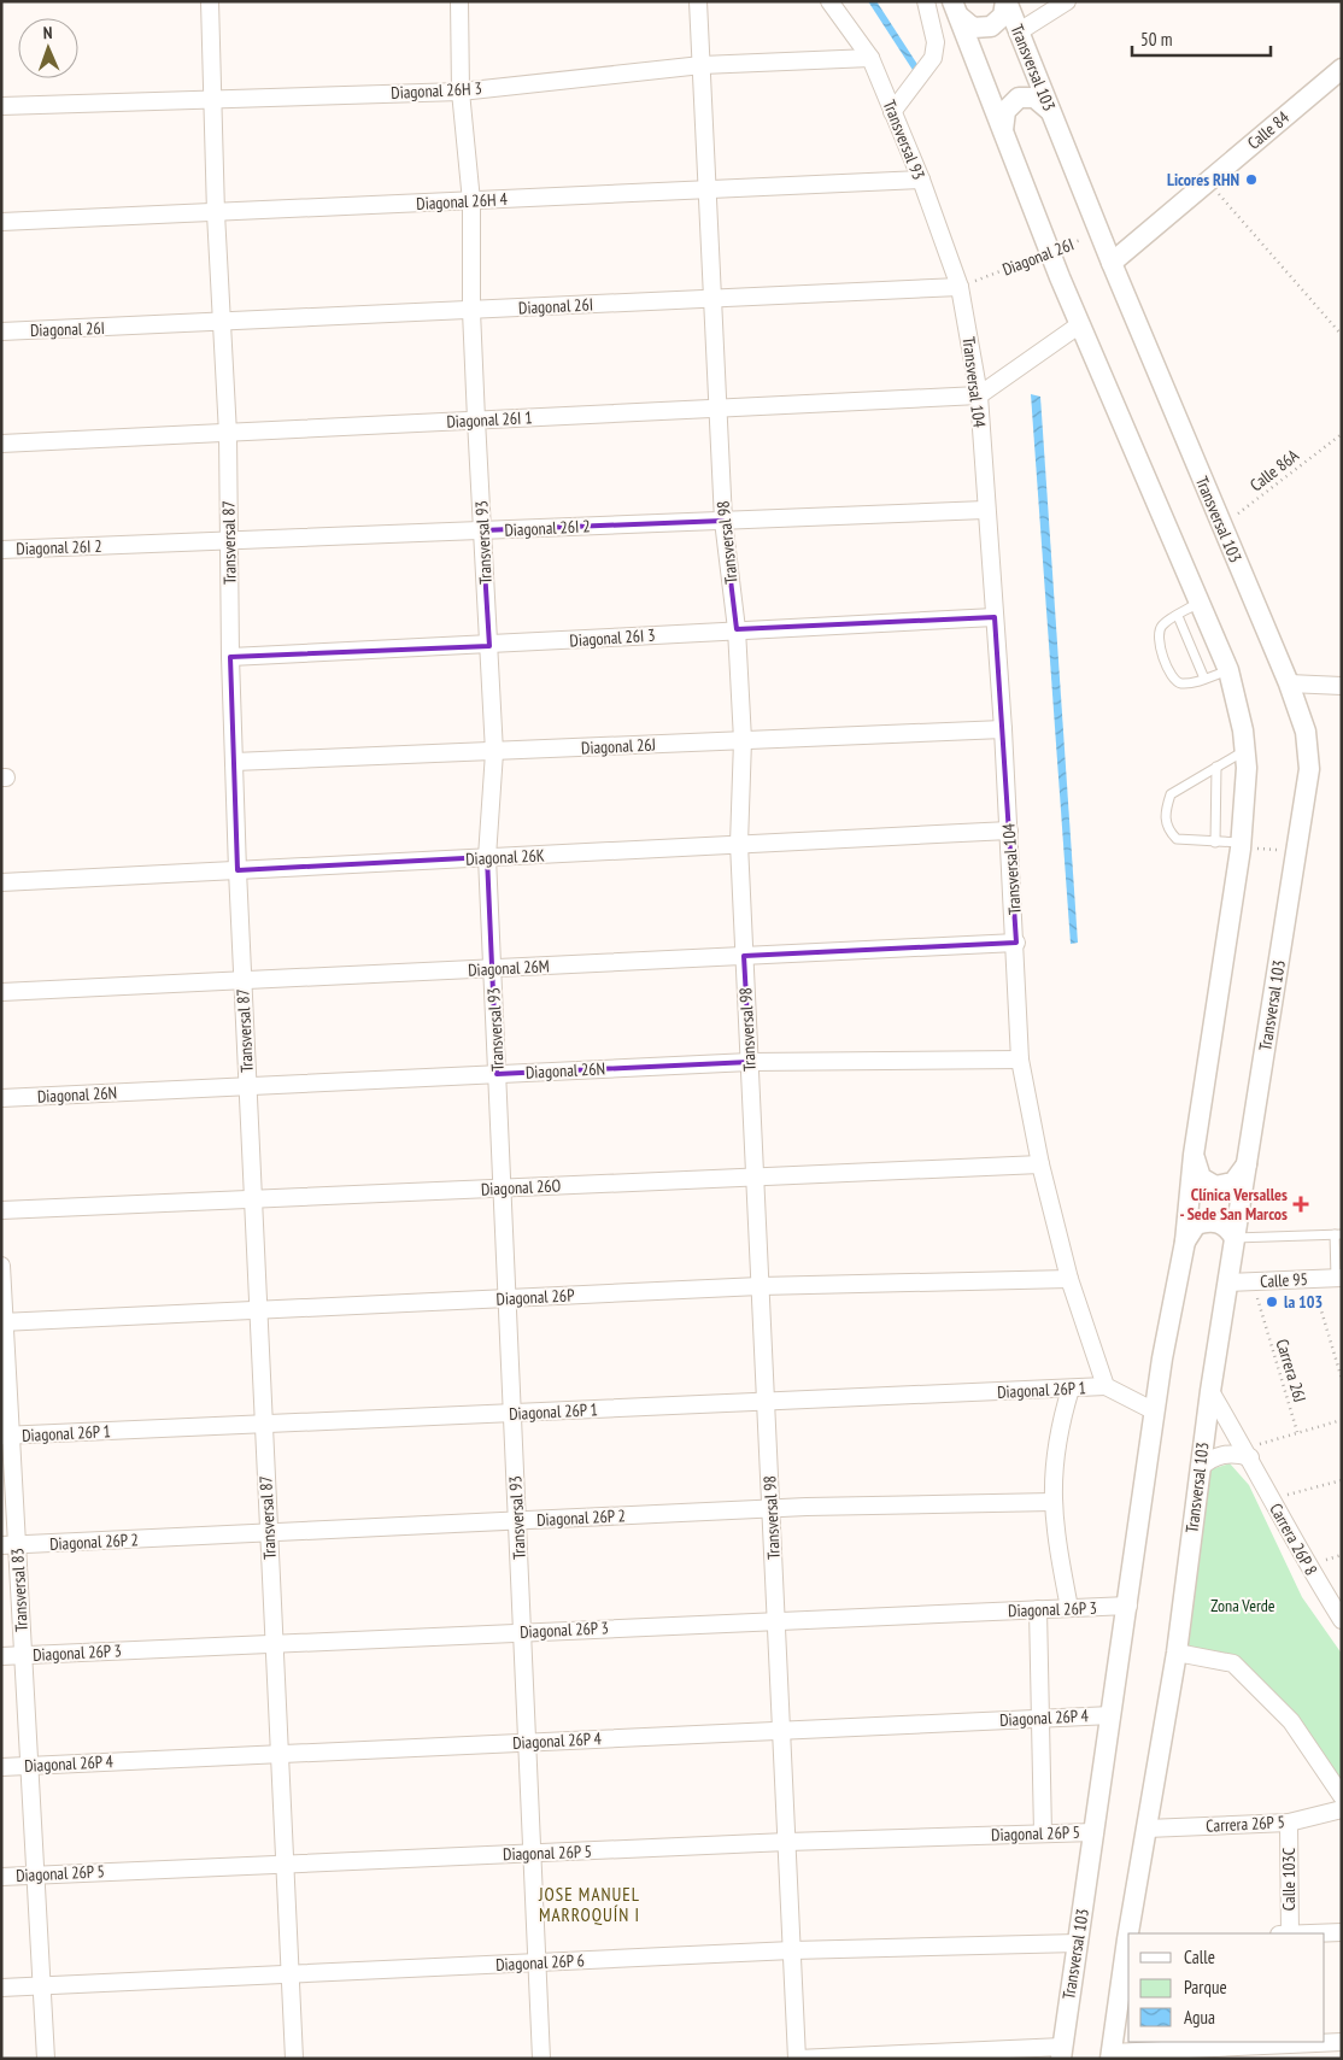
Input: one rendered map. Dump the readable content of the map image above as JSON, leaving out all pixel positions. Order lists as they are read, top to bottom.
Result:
{
  "streets": {
    "street": [
      "Transversal 103",
      "Diagonal 26H 3",
      "Calle 84",
      "Transversal 93",
      "Diagonal 26H 4",
      "Diagonal 26I",
      "Transversal 104",
      "Diagonal 26I 1",
      "Diagonal 26I 2",
      "Transversal 87",
      "Transversal 98",
      "Diagonal 26I 3",
      "Diagonal 26J",
      "Diagonal 26K",
      "Diagonal 26M",
      "Diagonal 26N",
      "Diagonal 26O",
      "Calle 95",
      "Diagonal 26P",
      "Diagonal 26P 1",
      "Diagonal 26P 2",
      "Carrera 26P 8",
      "Transversal 83",
      "Diagonal 26P 3",
      "Diagonal 26P 4",
      "Carrera 26P 5",
      "Diagonal 26P 5",
      "Calle 103C",
      "Diagonal 26P 6"
    ],
    "path": ["Calle 86A", "Carrera 26J"]
  },
  "crossings": [
    ["Transversal 103", "Calle 84"],
    ["Transversal 103", "Diagonal 26I"],
    ["Transversal 103", "Calle 86A"],
    ["Transversal 103", "Calle 95"],
    ["Transversal 103", "Carrera 26P 8"],
    ["Transversal 103", "Diagonal 26P 3"],
    ["Transversal 103", "Diagonal 26P 4"],
    ["Transversal 103", "Carrera 26P 5"],
    ["Transversal 103", "Diagonal 26P 5"],
    ["Transversal 103", "Diagonal 26P 6"],
    ["Diagonal 26H 3", "Transversal 93"],
    ["Diagonal 26H 3", "Transversal 87"],
    ["Diagonal 26H 3", "Transversal 98"],
    ["Transversal 93", "Diagonal 26H 4"],
    ["Transversal 93", "Diagonal 26I"],
    ["Transversal 93", "Transversal 104"],
    ["Transversal 93", "Diagonal 26I 1"],
    ["Transversal 93", "Diagonal 26I 2"],
    ["Transversal 93", "Diagonal 26I 3"],
    ["Transversal 93", "Diagonal 26J"],
    ["Transversal 93", "Diagonal 26K"],
    ["Transversal 93", "Diagonal 26M"],
    ["Transversal 93", "Diagonal 26N"],
    ["Transversal 93", "Diagonal 26O"],
    ["Transversal 93", "Diagonal 26P"],
    ["Transversal 93", "Diagonal 26P 1"],
    ["Transversal 93", "Diagonal 26P 2"],
    ["Transversal 93", "Diagonal 26P 3"],
    ["Transversal 93", "Diagonal 26P 4"],
    ["Transversal 93", "Diagonal 26P 5"],
    ["Transversal 93", "Diagonal 26P 6"],
    ["Diagonal 26H 4", "Transversal 87"],
    ["Diagonal 26H 4", "Transversal 98"],
    ["Diagonal 26I", "Transversal 104"],
    ["Diagonal 26I", "Transversal 87"],
    ["Diagonal 26I", "Transversal 98"],
    ["Transversal 104", "Diagonal 26I 1"],
    ["Transversal 104", "Diagonal 26I 2"],
    ["Transversal 104", "Diagonal 26I 3"],
    ["Transversal 104", "Diagonal 26J"],
    ["Transversal 104", "Diagonal 26K"],
    ["Transversal 104", "Diagonal 26M"],
    ["Transversal 104", "Diagonal 26N"],
    ["Transversal 104", "Diagonal 26O"],
    ["Transversal 104", "Diagonal 26P"],
    ["Transversal 104", "Diagonal 26P 1"],
    ["Diagonal 26I 1", "Transversal 87"],
    ["Diagonal 26I 1", "Transversal 98"],
    ["Diagonal 26I 2", "Transversal 87"],
    ["Diagonal 26I 2", "Transversal 98"],
    ["Transversal 87", "Diagonal 26I 3"],
    ["Transversal 87", "Diagonal 26J"],
    ["Transversal 87", "Diagonal 26K"],
    ["Transversal 87", "Diagonal 26M"],
    ["Transversal 87", "Diagonal 26N"],
    ["Transversal 87", "Diagonal 26O"],
    ["Transversal 87", "Diagonal 26P"],
    ["Transversal 87", "Diagonal 26P 1"],
    ["Transversal 87", "Diagonal 26P 2"],
    ["Transversal 87", "Diagonal 26P 3"],
    ["Transversal 87", "Diagonal 26P 4"],
    ["Transversal 87", "Diagonal 26P 5"],
    ["Transversal 87", "Diagonal 26P 6"],
    ["Transversal 98", "Diagonal 26I 3"],
    ["Transversal 98", "Diagonal 26J"],
    ["Transversal 98", "Diagonal 26K"],
    ["Transversal 98", "Diagonal 26M"],
    ["Transversal 98", "Diagonal 26N"],
    ["Transversal 98", "Diagonal 26O"],
    ["Transversal 98", "Diagonal 26P"],
    ["Transversal 98", "Diagonal 26P 1"],
    ["Transversal 98", "Diagonal 26P 2"],
    ["Transversal 98", "Diagonal 26P 3"],
    ["Transversal 98", "Diagonal 26P 4"],
    ["Transversal 98", "Diagonal 26P 5"],
    ["Transversal 98", "Diagonal 26P 6"],
    ["Calle 95", "Carrera 26J"],
    ["Diagonal 26P", "Transversal 83"],
    ["Diagonal 26P 1", "Transversal 83"],
    ["Diagonal 26P 2", "Transversal 83"],
    ["Transversal 83", "Diagonal 26P 3"],
    ["Transversal 83", "Diagonal 26P 4"],
    ["Transversal 83", "Diagonal 26P 5"],
    ["Transversal 83", "Diagonal 26P 6"],
    ["Carrera 26P 5", "Calle 103C"]
  ],
  "districts": ["JOSE MANUEL MARROQUÍN I"],
  "parks": ["Zona Verde"],
  "places": {
    "other": ["Licores RHN", "la 103"],
    "health": ["Clínica Versalles - Sede San Marcos"]
  },
  "legend": ["Calle", "Parque", "Agua"],
  "scale_bar": "50 m",
  "north": "top"
}
